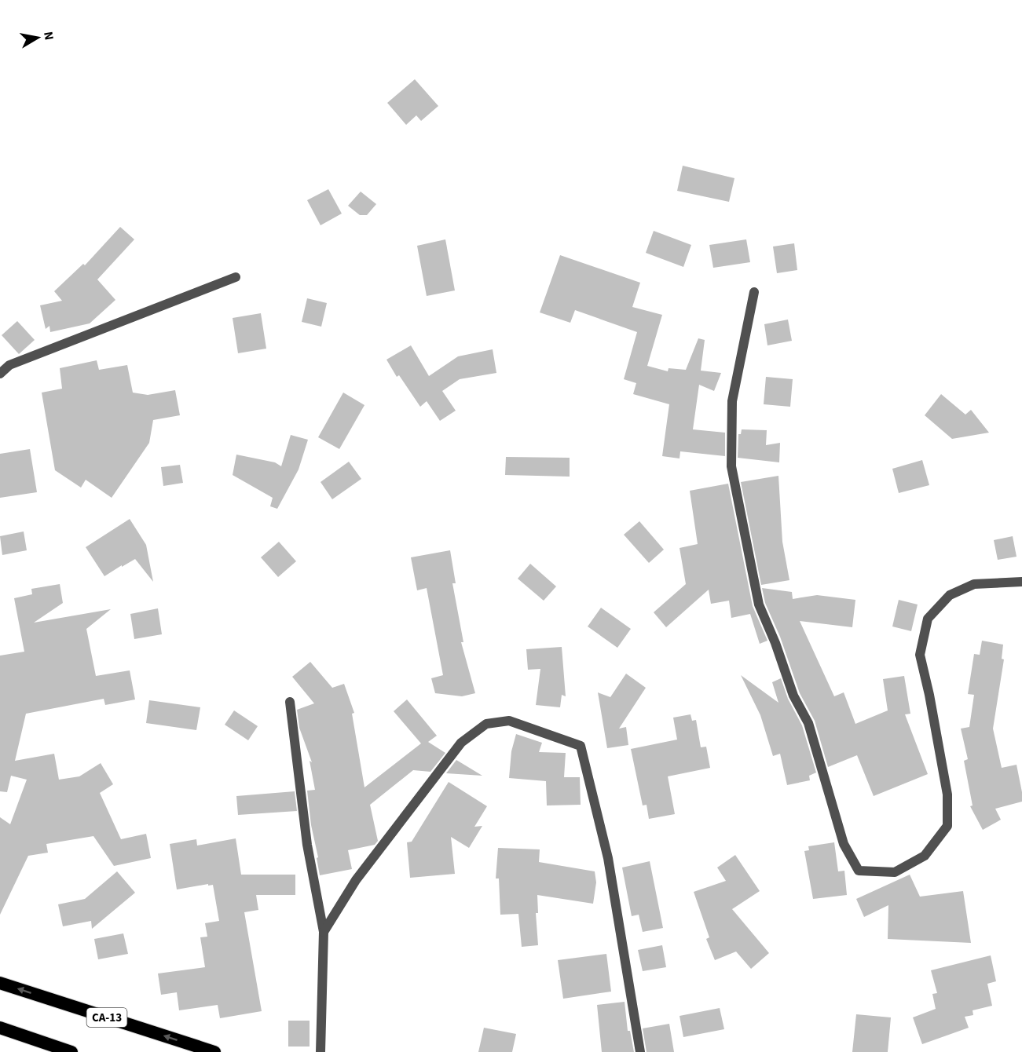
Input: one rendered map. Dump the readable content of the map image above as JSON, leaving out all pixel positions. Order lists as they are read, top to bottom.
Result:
{
  "streets": {
    "highway": ["CA-13"]
  },
  "north": "right"
}
